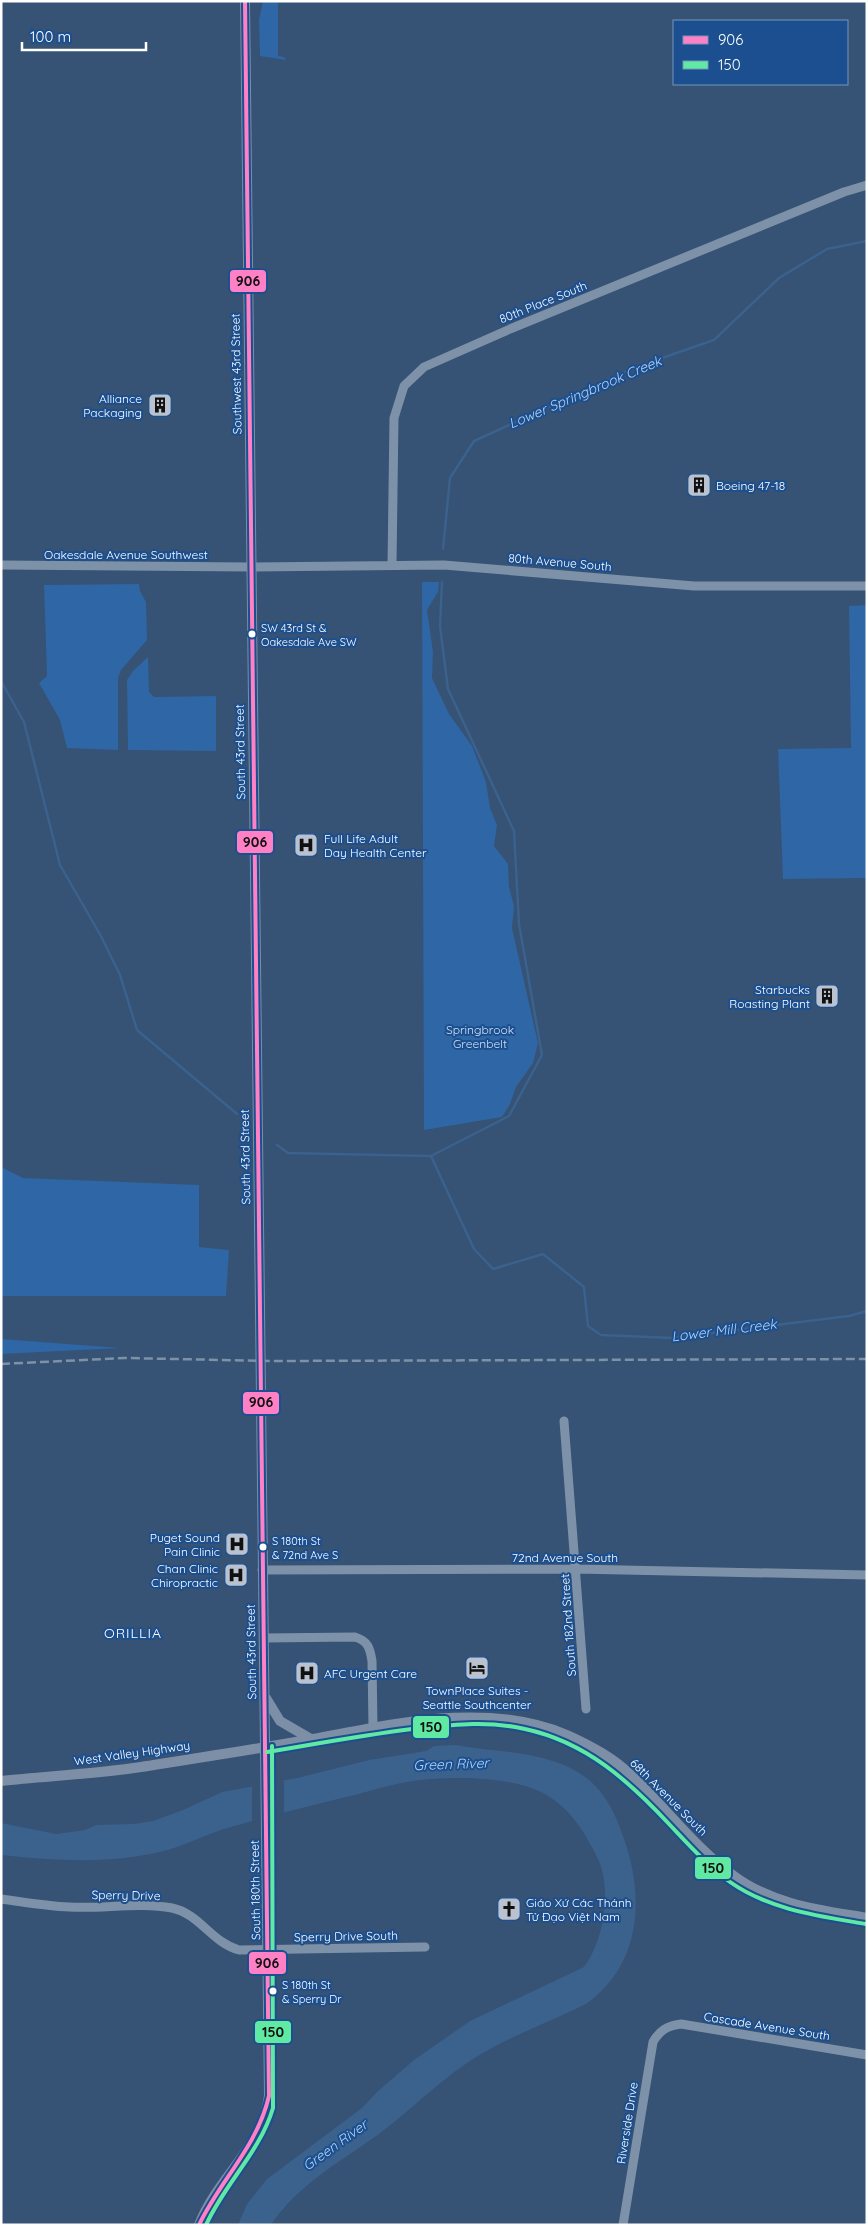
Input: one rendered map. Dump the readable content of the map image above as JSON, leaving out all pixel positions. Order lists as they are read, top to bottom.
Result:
{
  "streets": {
    "main road": [
      "Southwest 43rd Street",
      "South 43rd Street",
      "West Valley Highway",
      "68th Avenue South",
      "South 180th Street"
    ],
    "street": [
      "80th Place South",
      "Oakesdale Avenue Southwest",
      "80th Avenue South",
      "72nd Avenue South",
      "South 182nd Street",
      "Sperry Drive",
      "Sperry Drive South",
      "Cascade Avenue South",
      "Riverside Drive"
    ]
  },
  "crossings": [
    ["80th Place South", "80th Avenue South"],
    ["Southwest 43rd Street", "Oakesdale Avenue Southwest"],
    ["Southwest 43rd Street", "80th Avenue South"],
    ["Southwest 43rd Street", "South 43rd Street"],
    ["Oakesdale Avenue Southwest", "80th Avenue South"],
    ["Oakesdale Avenue Southwest", "South 43rd Street"],
    ["80th Avenue South", "South 43rd Street"],
    ["South 43rd Street", "72nd Avenue South"],
    ["South 43rd Street", "West Valley Highway"],
    ["South 43rd Street", "68th Avenue South"],
    ["South 43rd Street", "South 180th Street"],
    ["72nd Avenue South", "South 182nd Street"],
    ["West Valley Highway", "68th Avenue South"],
    ["West Valley Highway", "South 180th Street"],
    ["68th Avenue South", "South 180th Street"],
    ["South 180th Street", "Sperry Drive"],
    ["South 180th Street", "Sperry Drive South"],
    ["Sperry Drive", "Sperry Drive South"],
    ["Cascade Avenue South", "Riverside Drive"]
  ],
  "districts": ["ORILLIA"],
  "water": ["Lower Springbrook Creek", "Lower Mill Creek", "Green River"],
  "parks": ["Springbrook Greenbelt"],
  "places": {
    "building": ["Alliance Packaging", "Boeing 47-18", "Starbucks Roasting Plant"],
    "other": ["SW 43rd St & Oakesdale Ave SW", "S 180th St & 72nd Ave S", "S 180th St & Sperry Dr"],
    "hospital": [
      "Full Life Adult Day Health Center",
      "Puget Sound Pain Clinic",
      "Chan Clinic Chiropractic",
      "AFC Urgent Care"
    ],
    "hotel": ["TownPlace Suites - Seattle Southcenter"],
    "church": ["Giáo Xứ Các Thánh Tử Đạo Việt Nam"]
  },
  "lines": ["transit line 906", "transit line 150"],
  "legend": ["906", "150"],
  "scale_bar": "100 m"
}
